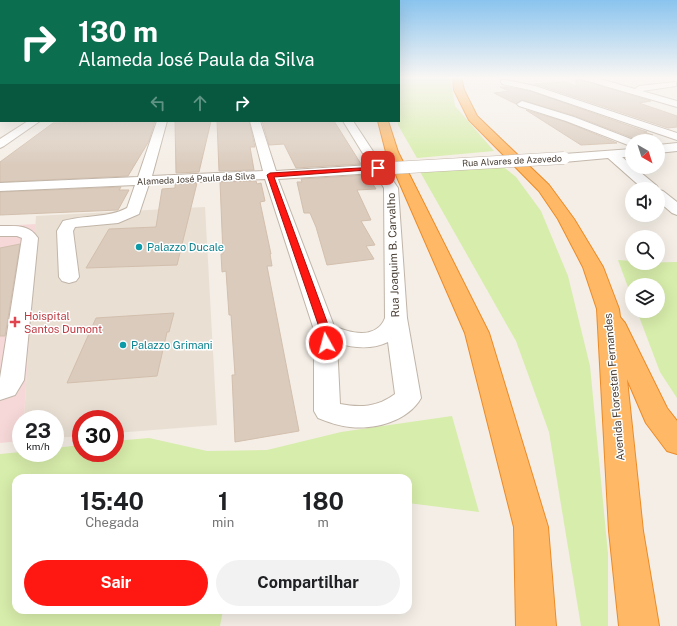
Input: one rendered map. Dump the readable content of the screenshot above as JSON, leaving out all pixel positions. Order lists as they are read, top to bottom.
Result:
{
  "streets": {
    "highway": ["Avenida Florestan Fernandes"],
    "street": ["Rua Alvares de Azevedo", "Alameda José Paula da Silva", "Rua Joaquim B. Carvalho"]
  },
  "crossings": [
    ["Rua Alvares de Azevedo", "Alameda José Paula da Silva"],
    ["Rua Alvares de Azevedo", "Rua Joaquim B. Carvalho"],
    ["Alameda José Paula da Silva", "Rua Joaquim B. Carvalho"]
  ],
  "places": {
    "other": ["Palazzo Ducale", "Palazzo Grimani"],
    "health": ["Hoispital Santos Dumont"]
  },
  "north": "bottom right",
  "page": {
    "turn": ["130 m", "Alameda José Paula da Silva"],
    "speed": "23 km/h",
    "limit": "30",
    "eta": [
      "15:40",
      "Chegada",
      "1",
      "min",
      "180",
      "m"
    ],
    "buttons": ["Sair", "Compartilhar"]
  }
}
